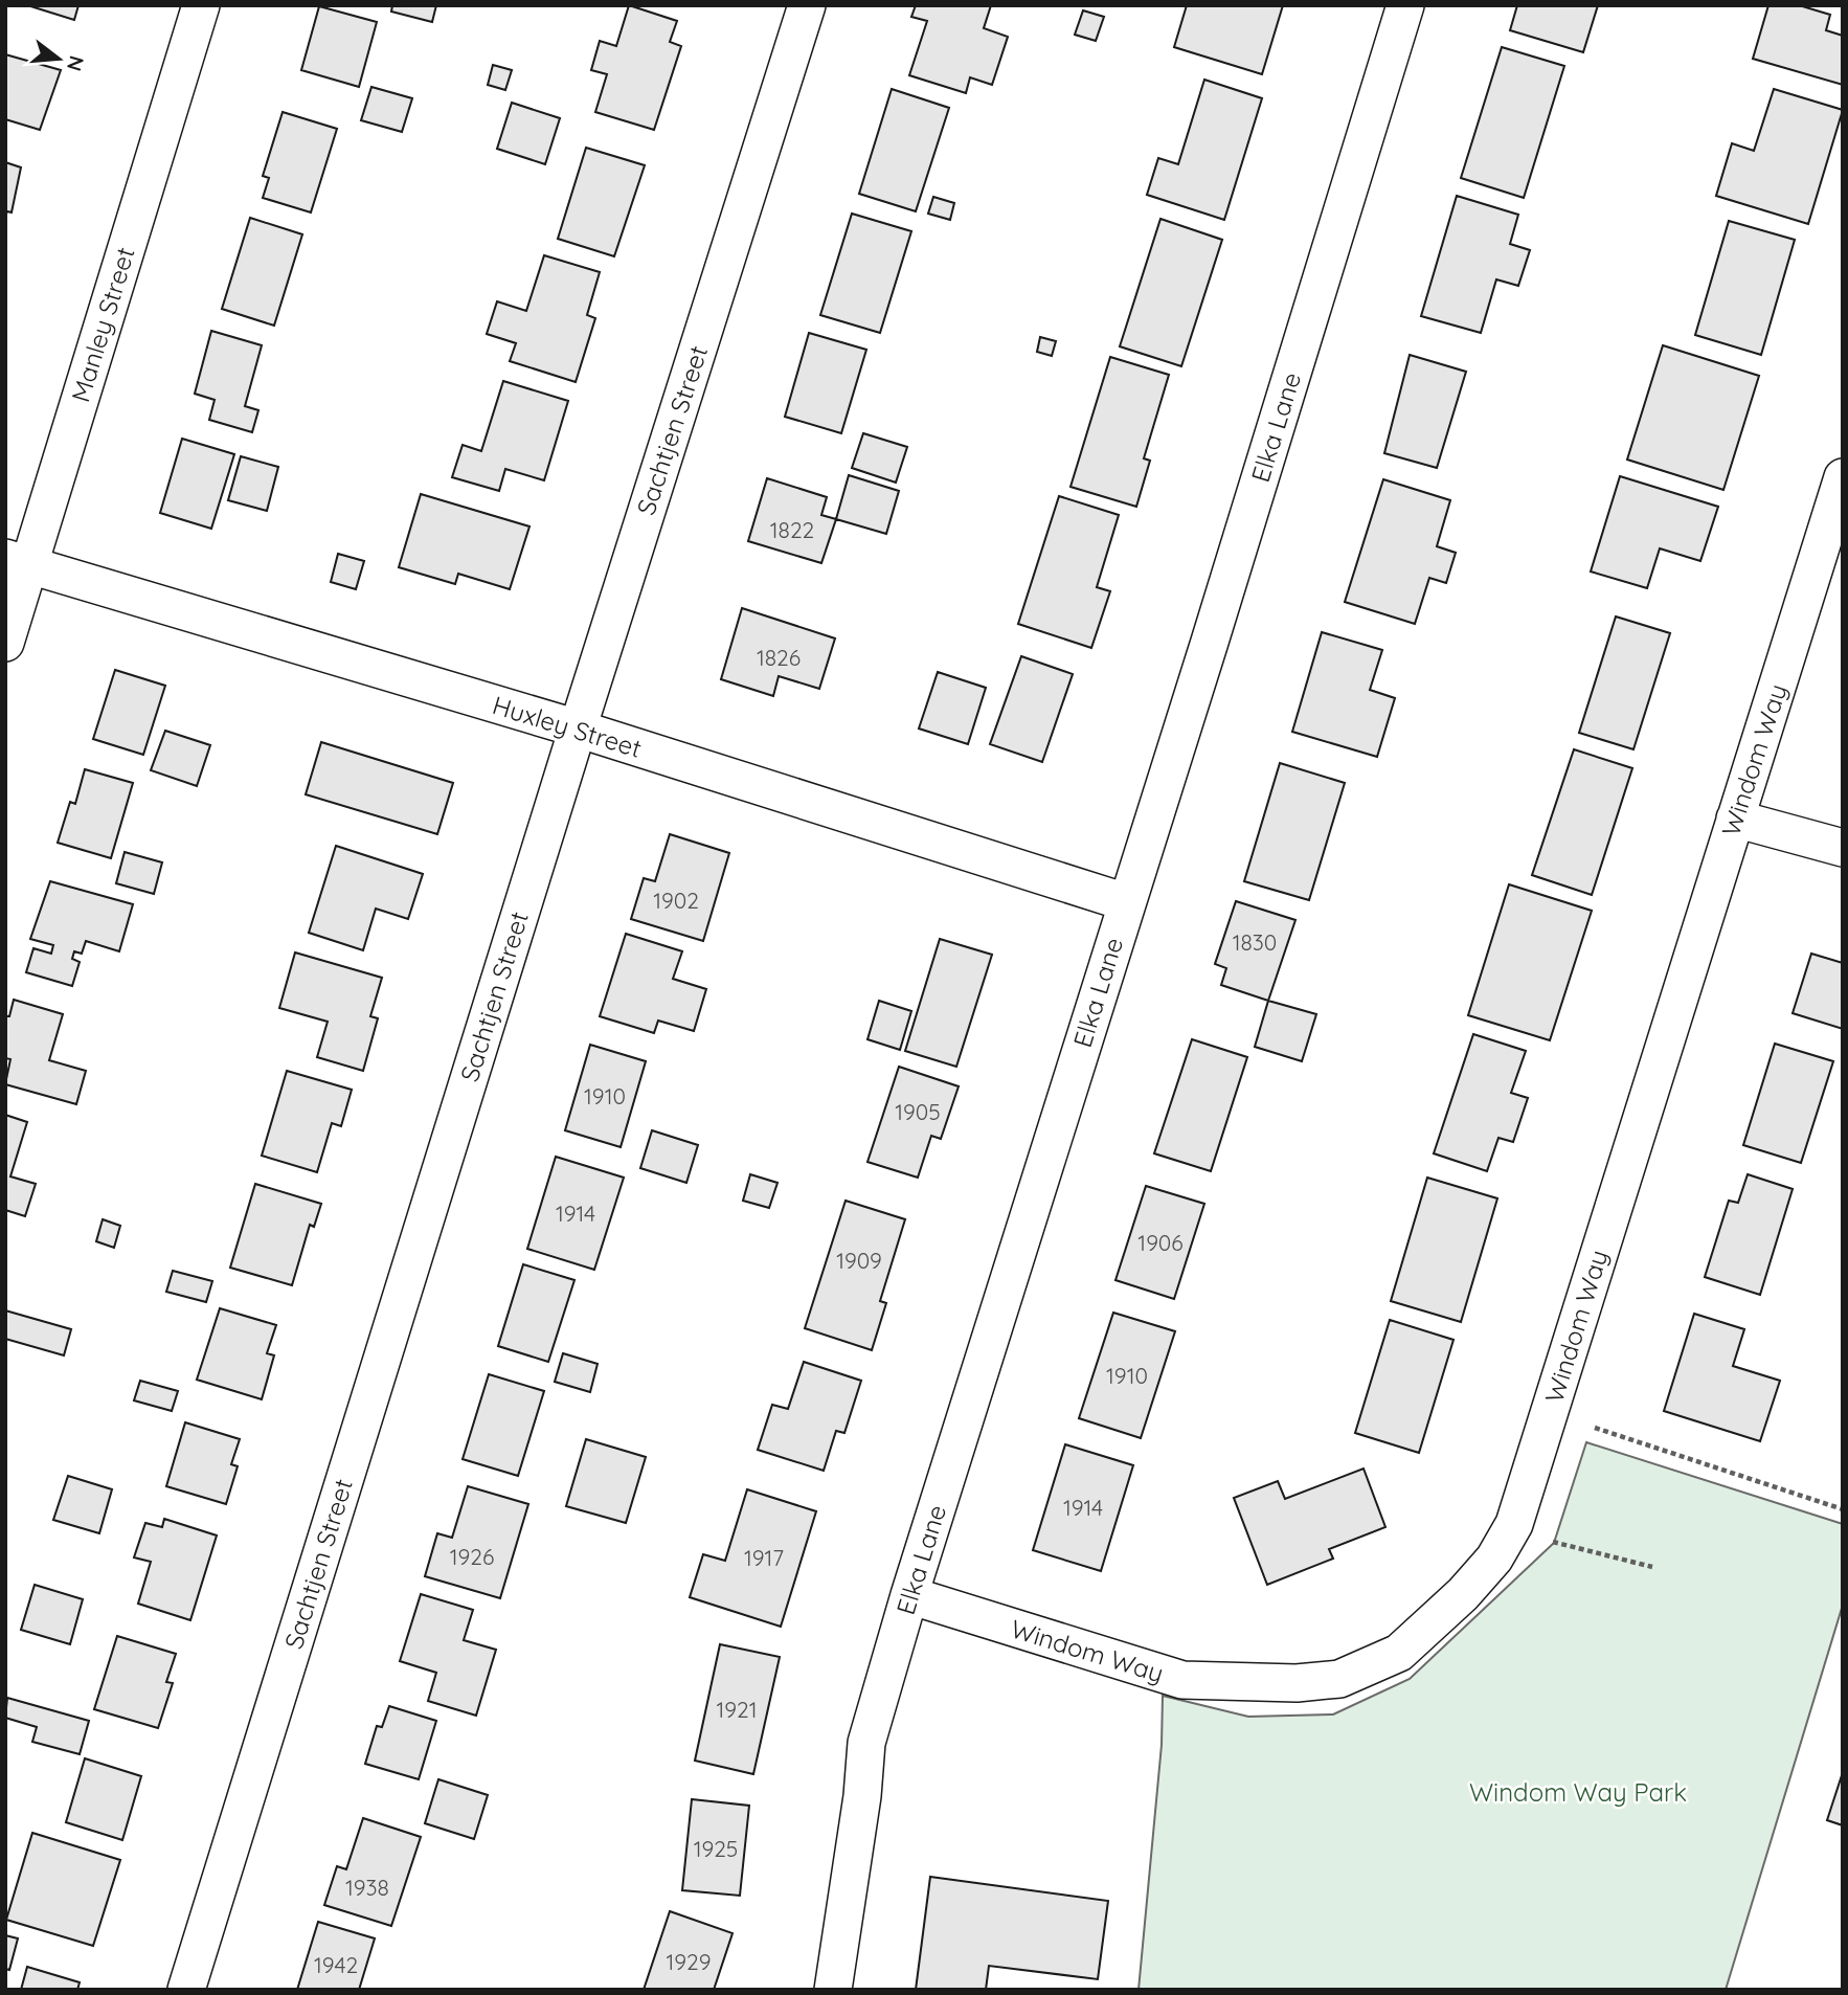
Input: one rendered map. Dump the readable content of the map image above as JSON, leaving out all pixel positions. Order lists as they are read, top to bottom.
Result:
{
  "streets": {
    "street": [
      "Manley Street",
      "Elka Lane",
      "Sachtjen Street",
      "Huxley Street",
      "Windom Way"
    ]
  },
  "crossings": [
    ["Manley Street", "Huxley Street"],
    ["Elka Lane", "Huxley Street"],
    ["Elka Lane", "Windom Way"],
    ["Sachtjen Street", "Huxley Street"]
  ],
  "parks": ["Windom Way Park"],
  "house_numbers": [
    "1822",
    "1826",
    "1902",
    "1830",
    "1910",
    "1905",
    "1914",
    "1906",
    "1909",
    "1910",
    "1914",
    "1926",
    "1917",
    "1921",
    "1925",
    "1938",
    "1929",
    "1942"
  ],
  "north": "right"
}
